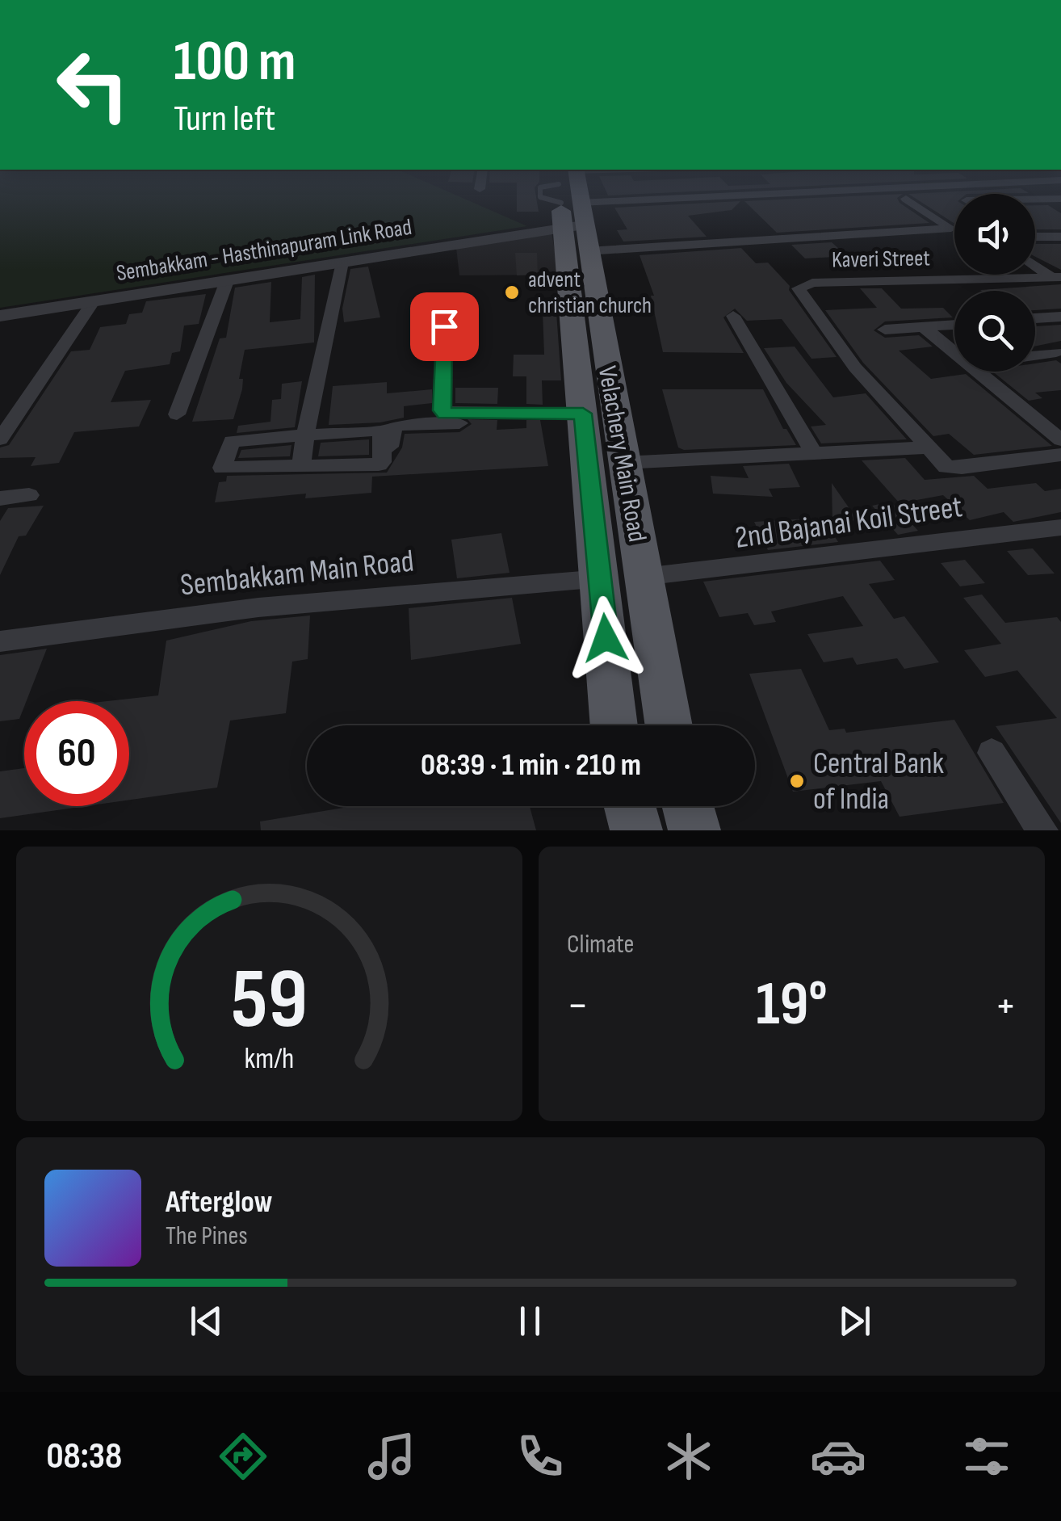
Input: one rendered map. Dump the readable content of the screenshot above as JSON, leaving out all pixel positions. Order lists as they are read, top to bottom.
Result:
{
  "streets": {
    "main road": ["Velachery Main Road"],
    "street": [
      "Sembakkam - Hasthinapuram Link Road",
      "Kaveri Street",
      "2nd Bajanai Koil Street",
      "Sembakkam Main Road"
    ]
  },
  "crossings": [
    ["Sembakkam - Hasthinapuram Link Road", "Velachery Main Road"],
    ["Velachery Main Road", "2nd Bajanai Koil Street"],
    ["Velachery Main Road", "Sembakkam Main Road"]
  ],
  "places": ["advent christian church", "Central Bank of India"],
  "page": {
    "turn": ["100 m", "Turn left"],
    "limit": "60",
    "trip": "08:39 · 1 min · 210 m",
    "tile": "Climate",
    "heat": ["−", "19°", "+"],
    "song": ["Afterglow", "The Pines"],
    "tabs": "08:38",
    "gauge": ["59", "km/h"]
  }
}
